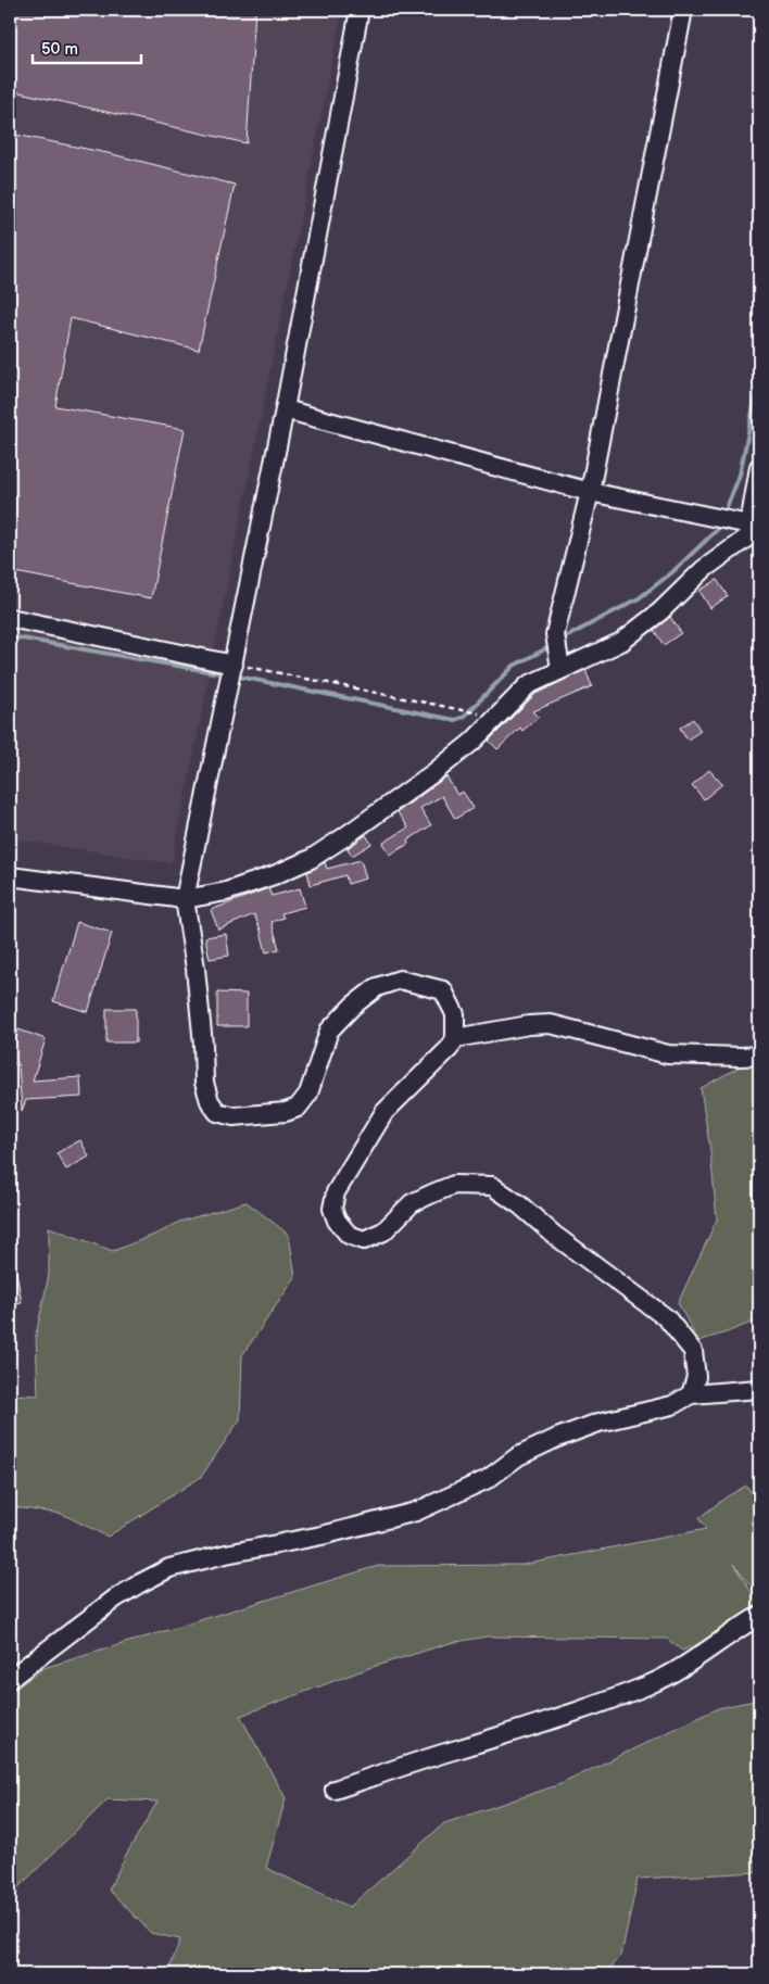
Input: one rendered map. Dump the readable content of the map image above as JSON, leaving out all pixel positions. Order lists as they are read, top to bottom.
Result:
{
  "scale_bar": "50 m"
}
